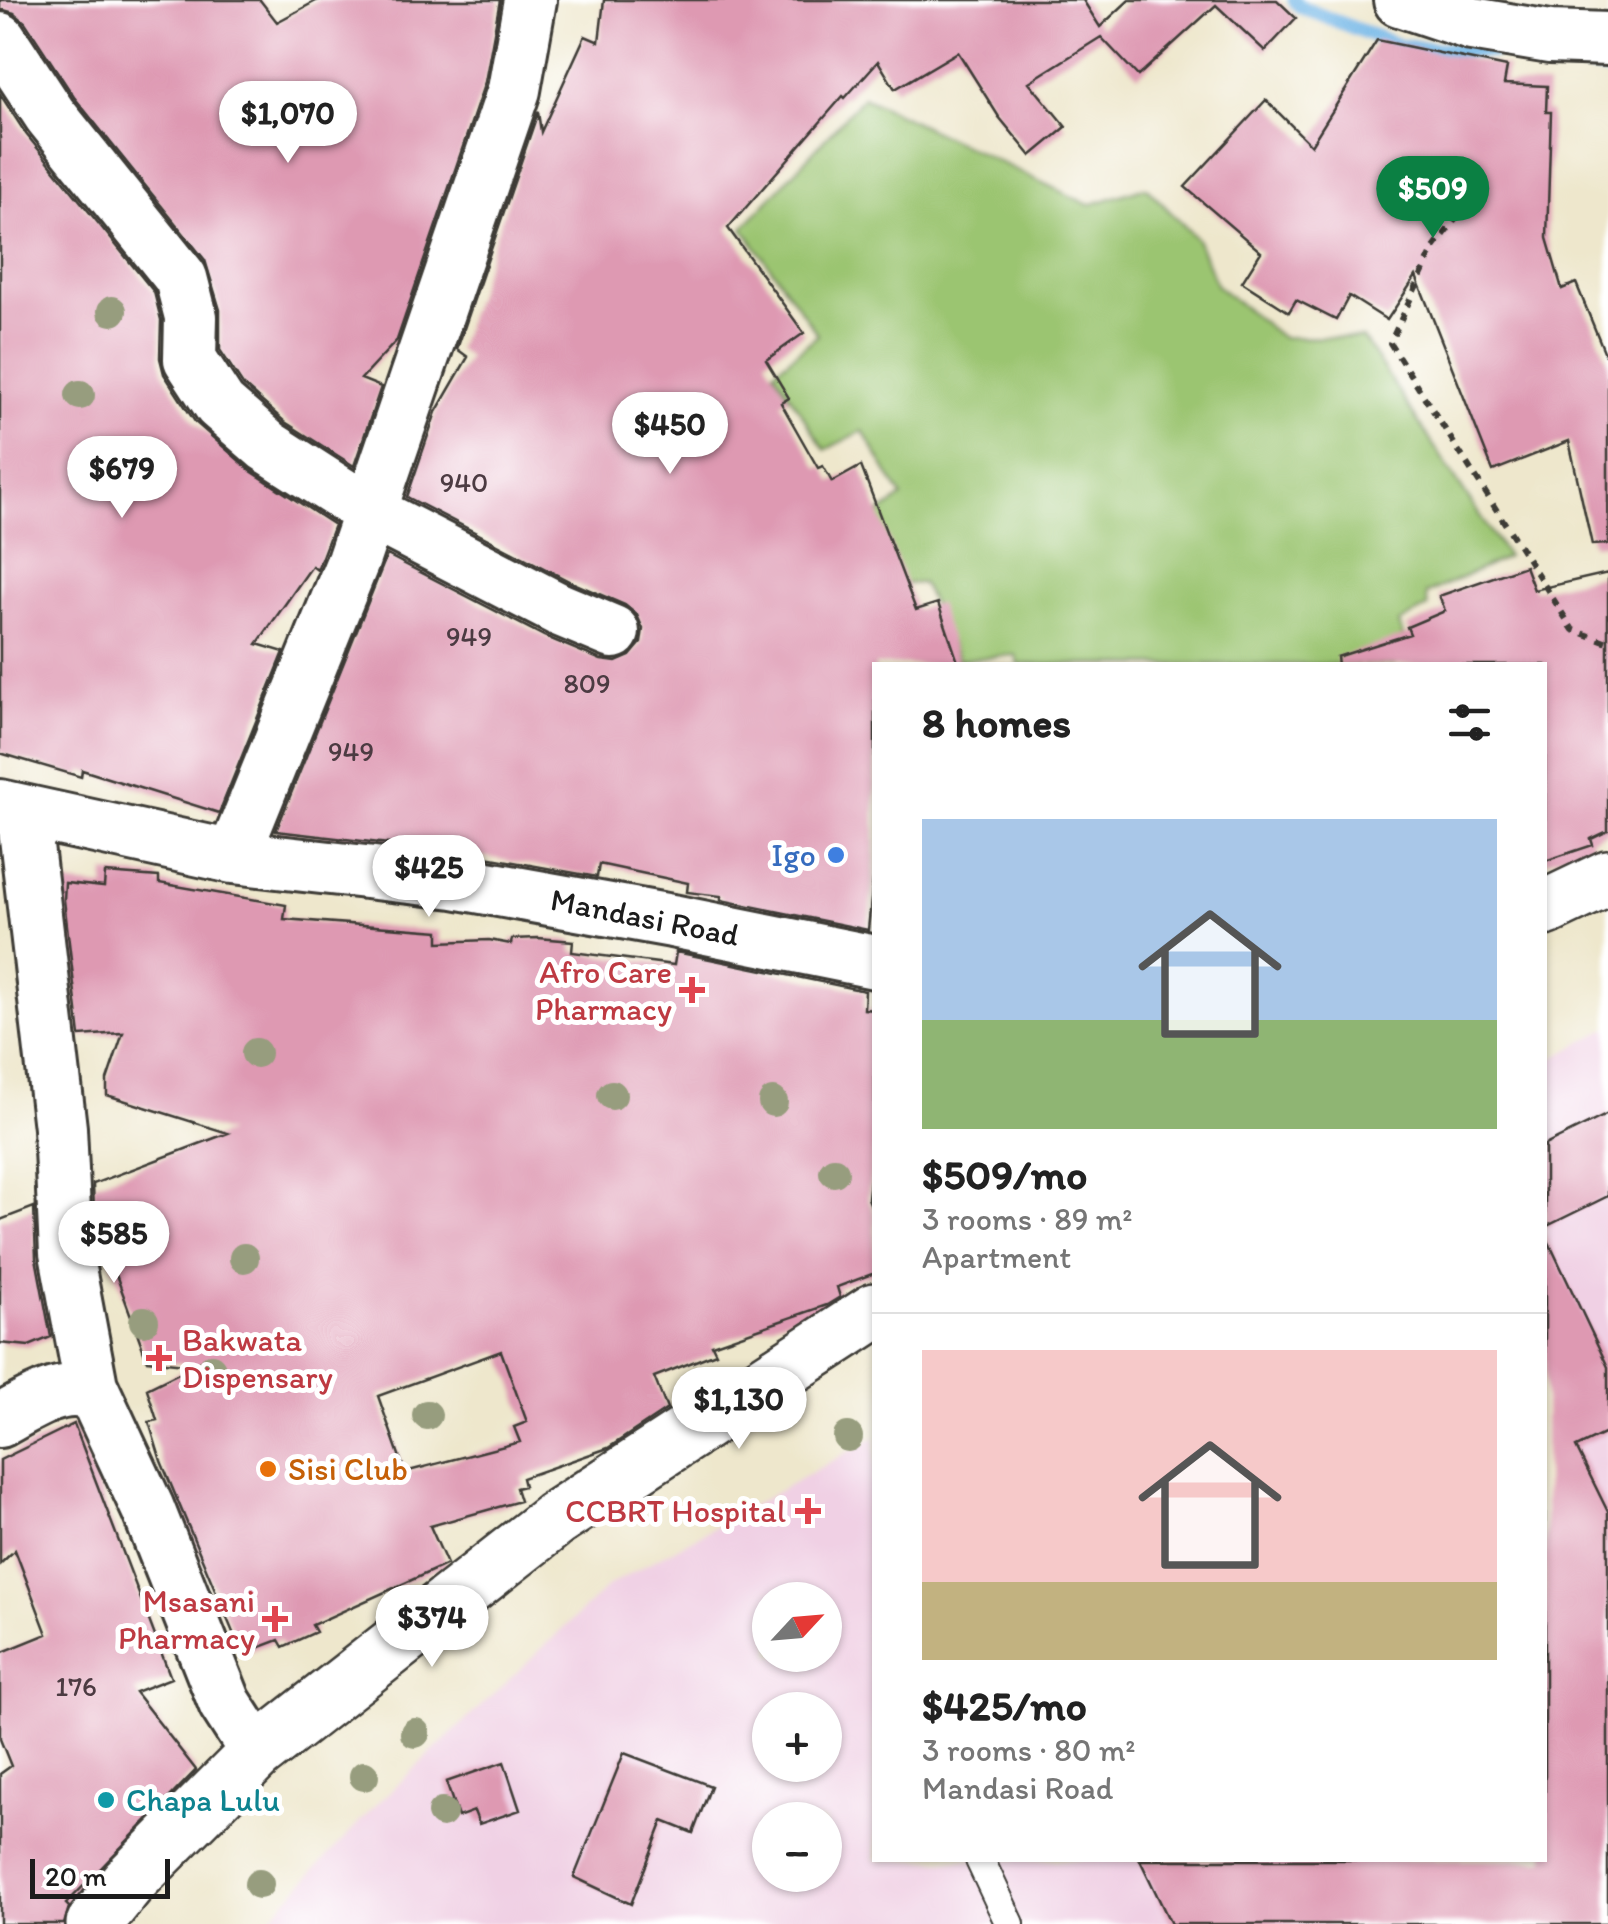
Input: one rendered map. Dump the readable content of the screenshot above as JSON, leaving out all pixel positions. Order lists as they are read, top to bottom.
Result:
{
  "streets": {
    "street": ["Mandasi Road"]
  },
  "places": {
    "other": ["Igo", "Sisi Club", "Chapa Lulu"],
    "health": [
      "Afro Care Pharmacy",
      "Bakwata Dispensary",
      "CCBRT Hospital",
      "Msasani Pharmacy"
    ]
  },
  "house_numbers": [
    "940",
    "949",
    "809",
    "949",
    "176"
  ],
  "scale_bar": "20 m",
  "north": "top right",
  "page": {
    "price": [
      "$1,070",
      "$509",
      "$450",
      "$679",
      "$425",
      "$585",
      "$1,130",
      "$374"
    ],
    "heading": "8 homes",
    "list": [
      {
        "name": "$509/mo",
        "note": "3 rooms · 89 m² · Apartment"
      },
      {
        "name": "$425/mo",
        "note": "3 rooms · 80 m² · Mandasi Road"
      }
    ],
    "map_buttons": ["+", "−"],
    "scale": "20 m"
  }
}
